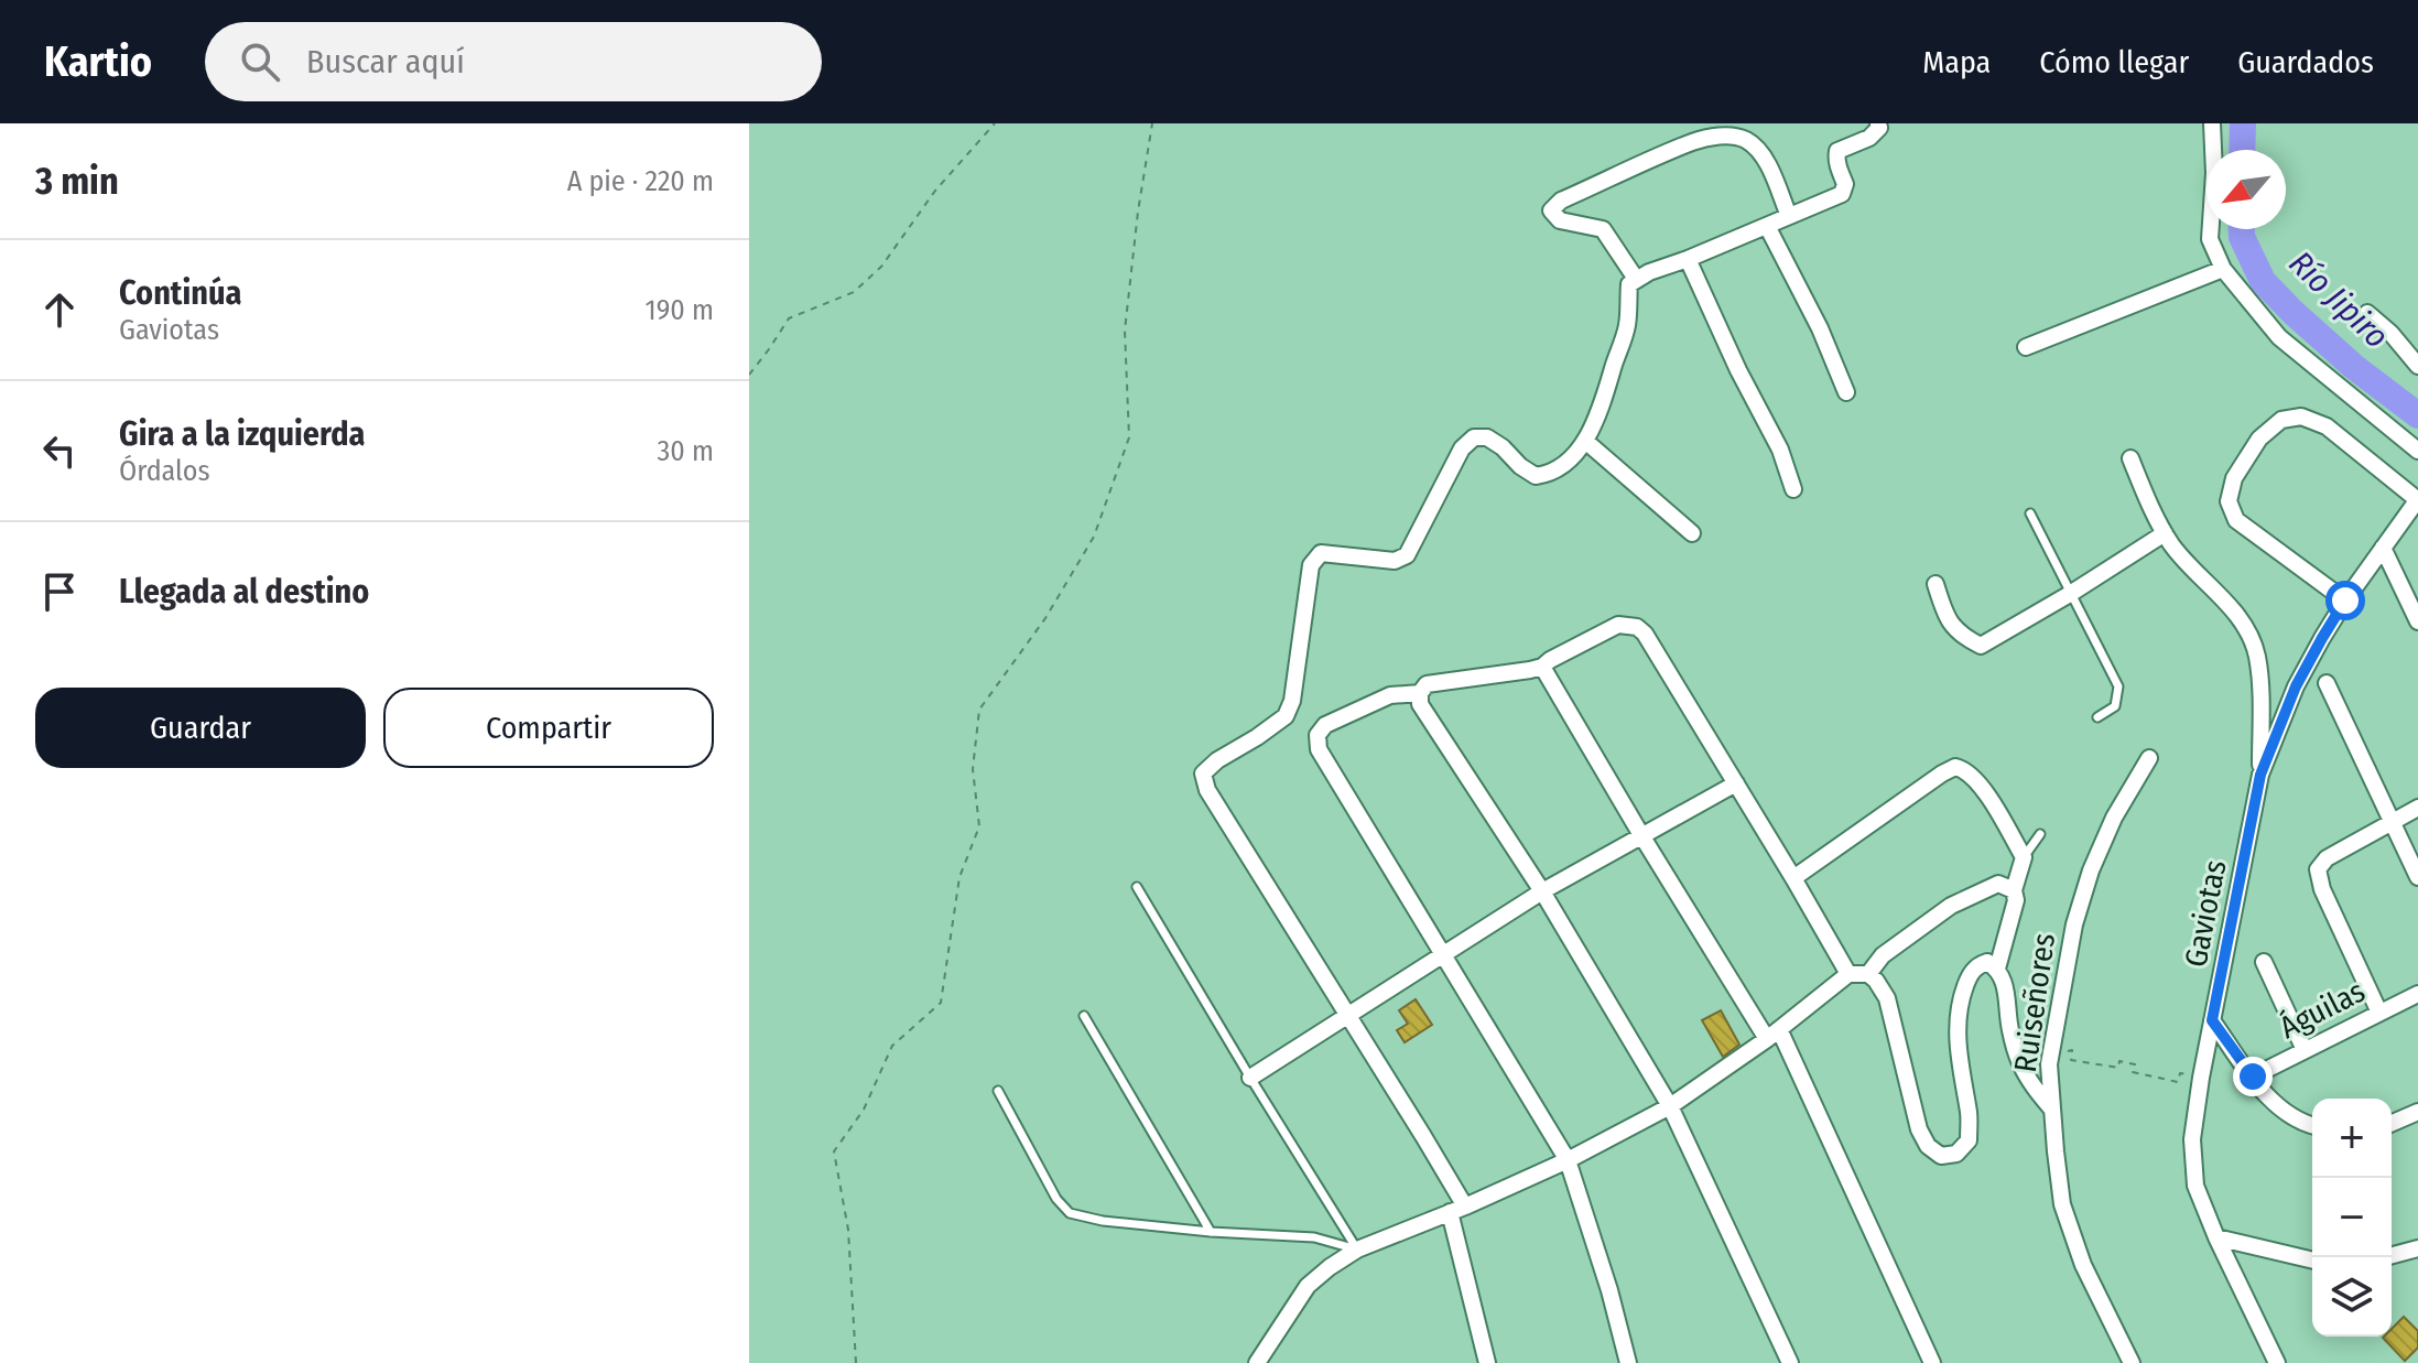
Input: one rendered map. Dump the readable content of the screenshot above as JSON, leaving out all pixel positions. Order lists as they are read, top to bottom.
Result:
{
  "streets": {
    "street": ["Gaviotas", "Ruiseñores", "Águilas"]
  },
  "water": ["Río Jipiro"],
  "north": "bottom left",
  "page": {
    "header": "Kartio",
    "search": "Buscar aquí",
    "nav": ["Mapa", "Cómo llegar", "Guardados"],
    "heading": ["3 min", "A pie · 220 m"],
    "list": [
      ["Continúa", "Gaviotas", "190 m"],
      ["Gira a la izquierda", "Órdalos", "30 m"],
      "Llegada al destino"
    ],
    "buttons": ["Guardar", "Compartir"],
    "map_buttons": ["+", "−"]
  }
}
